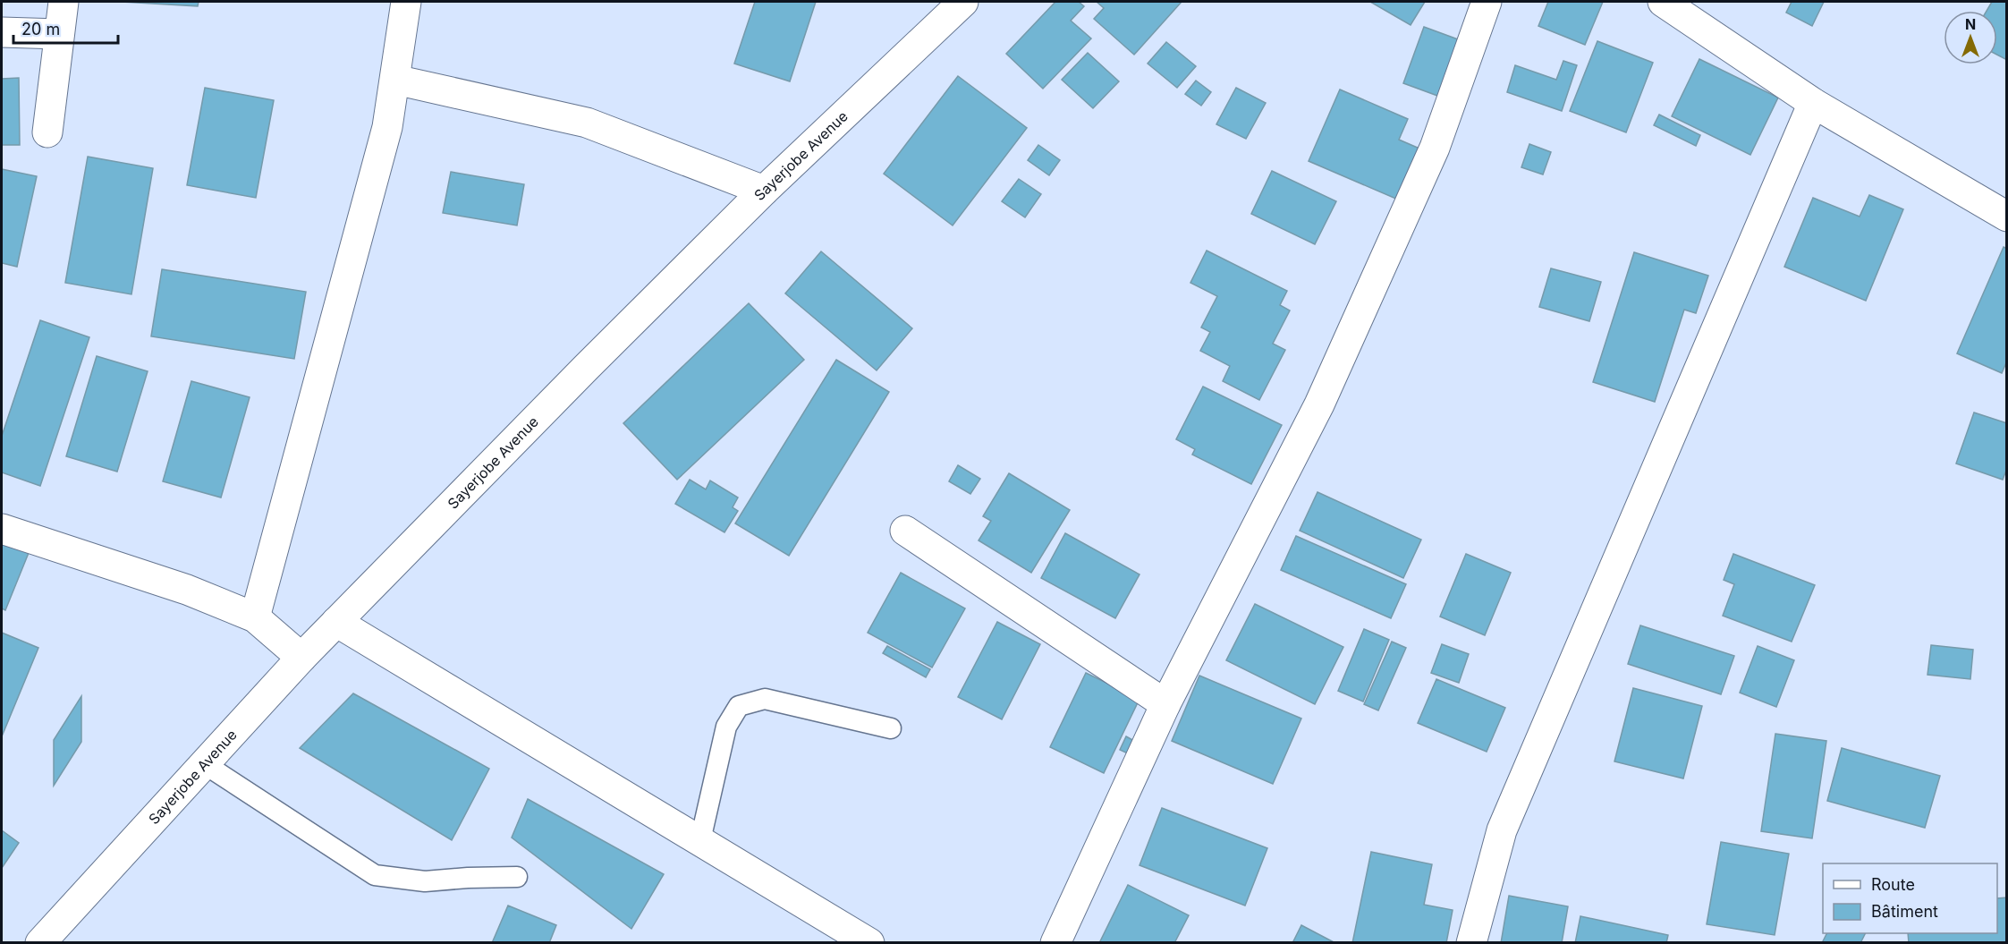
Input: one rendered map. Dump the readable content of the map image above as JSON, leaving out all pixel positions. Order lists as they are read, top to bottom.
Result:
{
  "streets": {
    "street": ["Sayerjobe Avenue"]
  },
  "legend": ["Route", "Bâtiment"],
  "scale_bar": "20 m",
  "north": "top"
}
